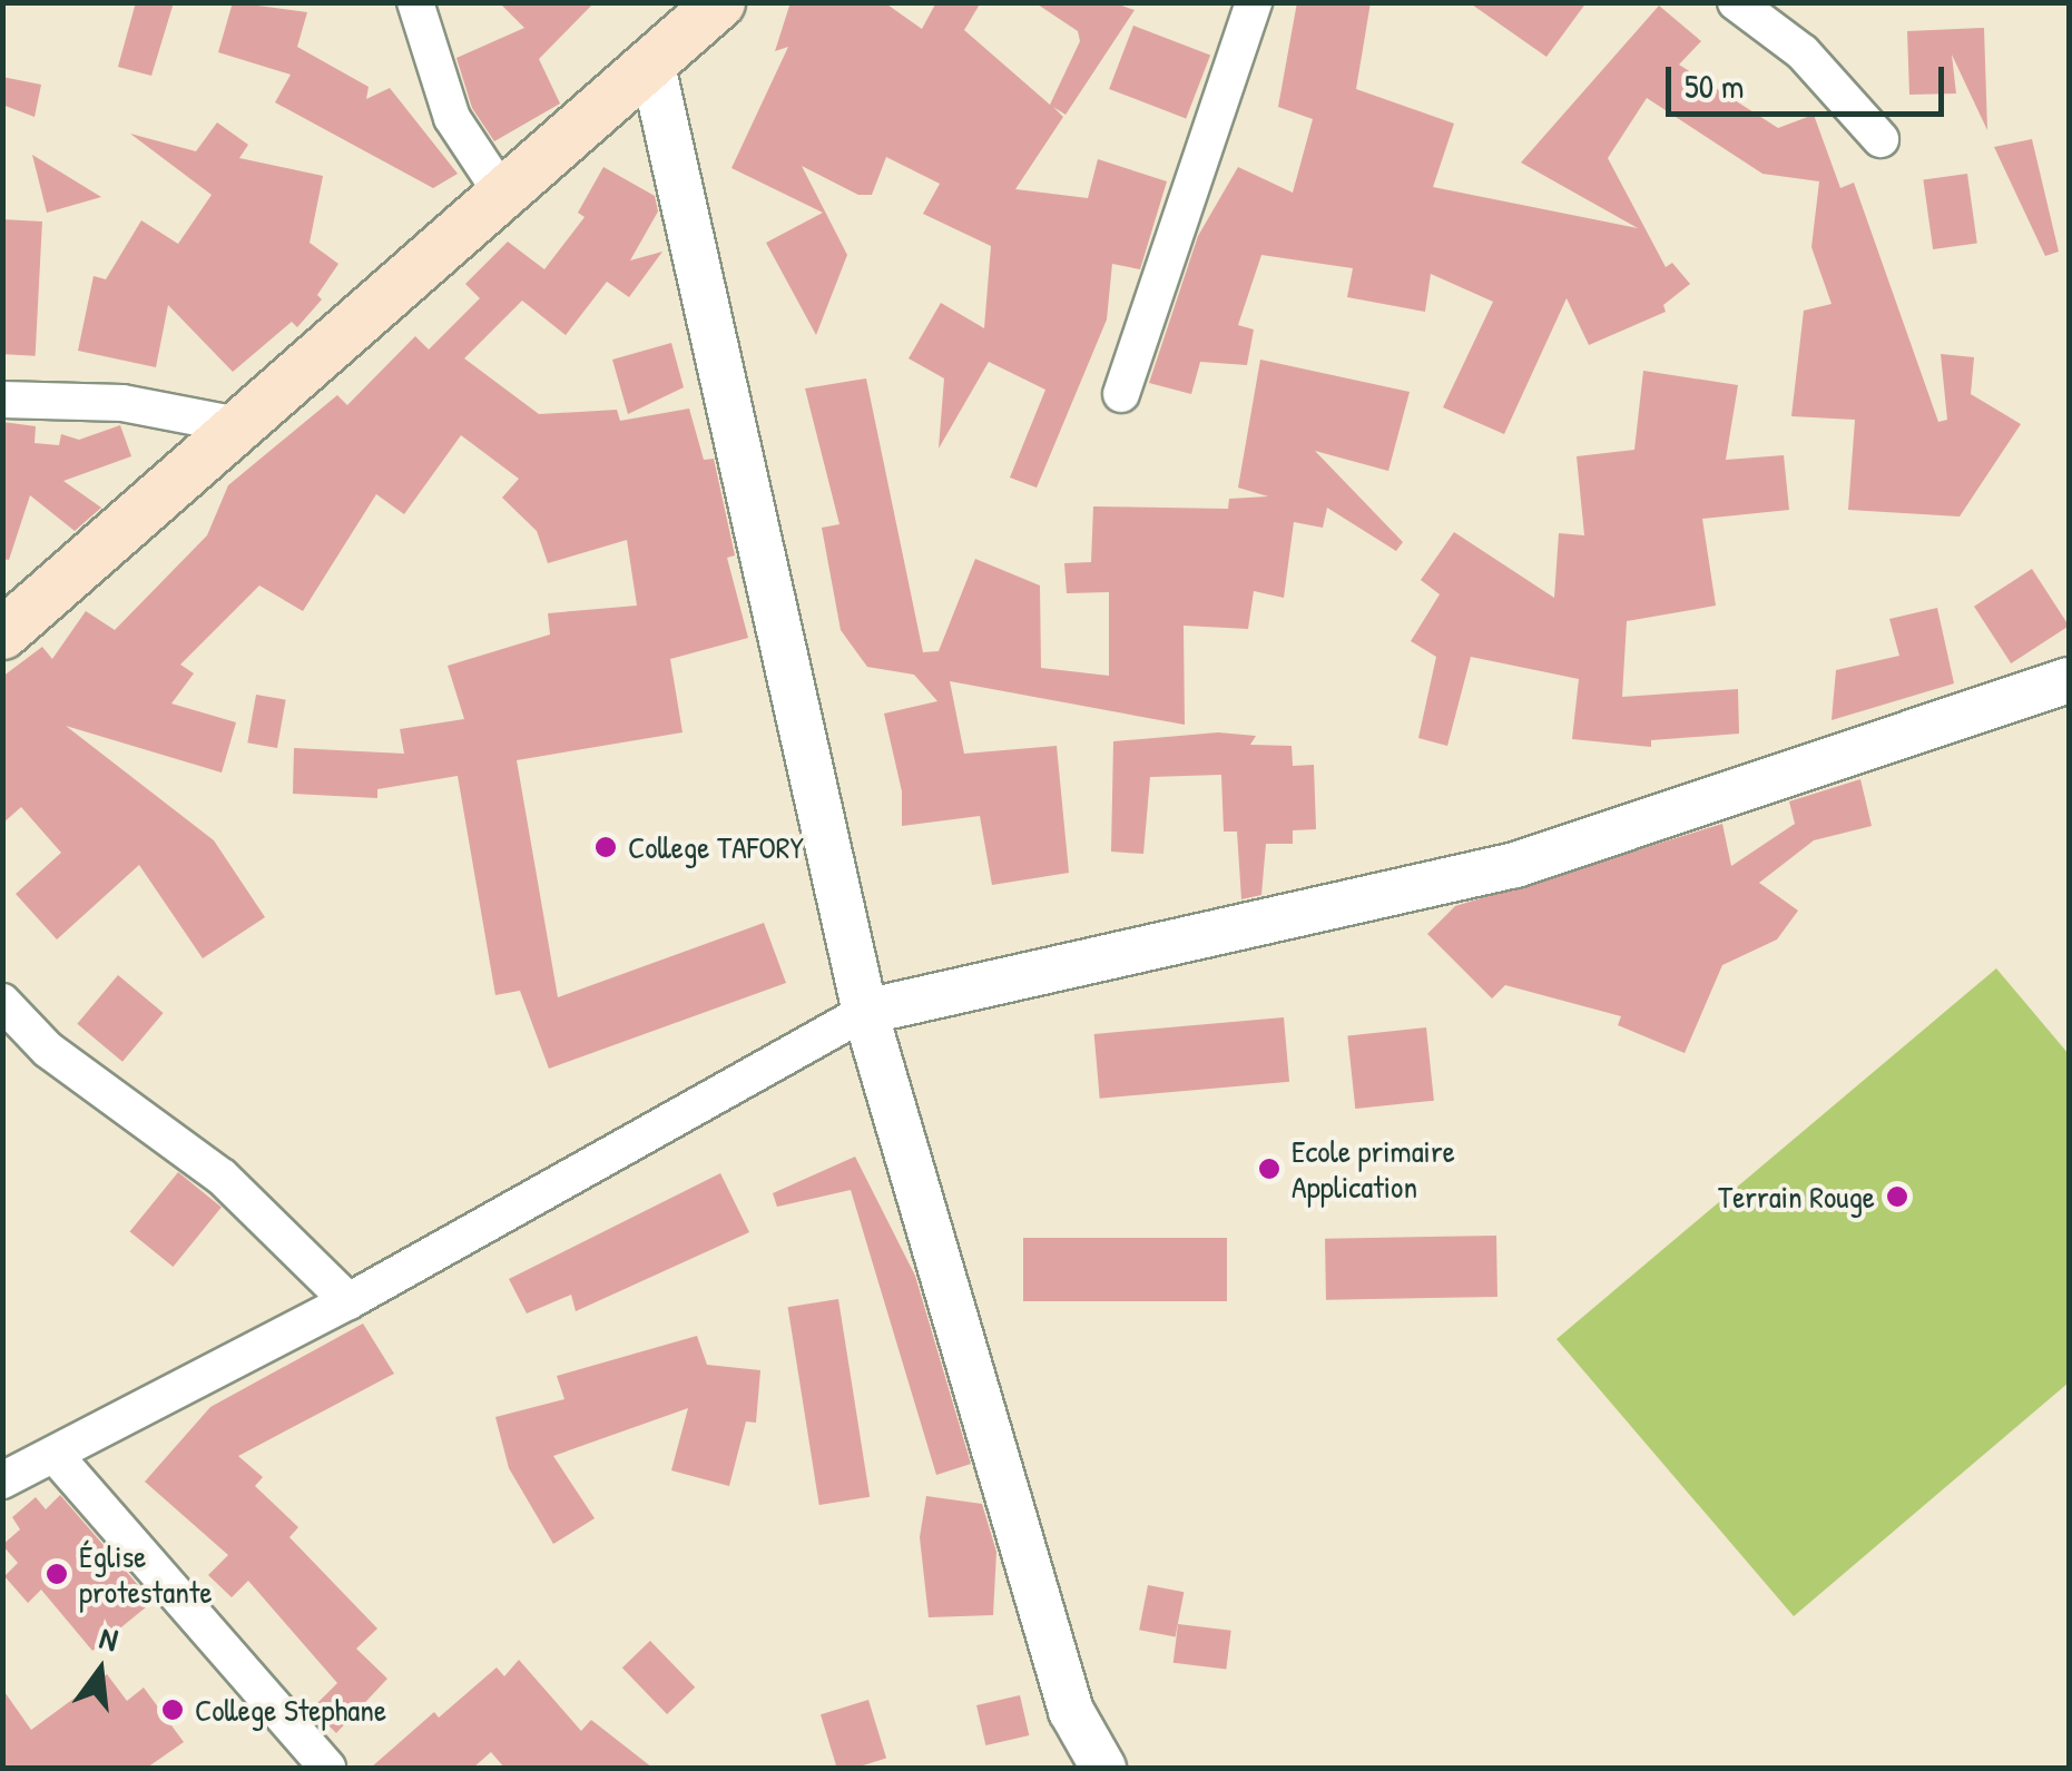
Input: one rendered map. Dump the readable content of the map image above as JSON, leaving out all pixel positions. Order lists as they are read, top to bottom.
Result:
{
  "places": [
    "College TAFORY",
    "Ecole primaire Application",
    "Terrain Rouge",
    "Église protestante",
    "College Stephane"
  ],
  "scale_bar": "50 m",
  "north": "top"
}
